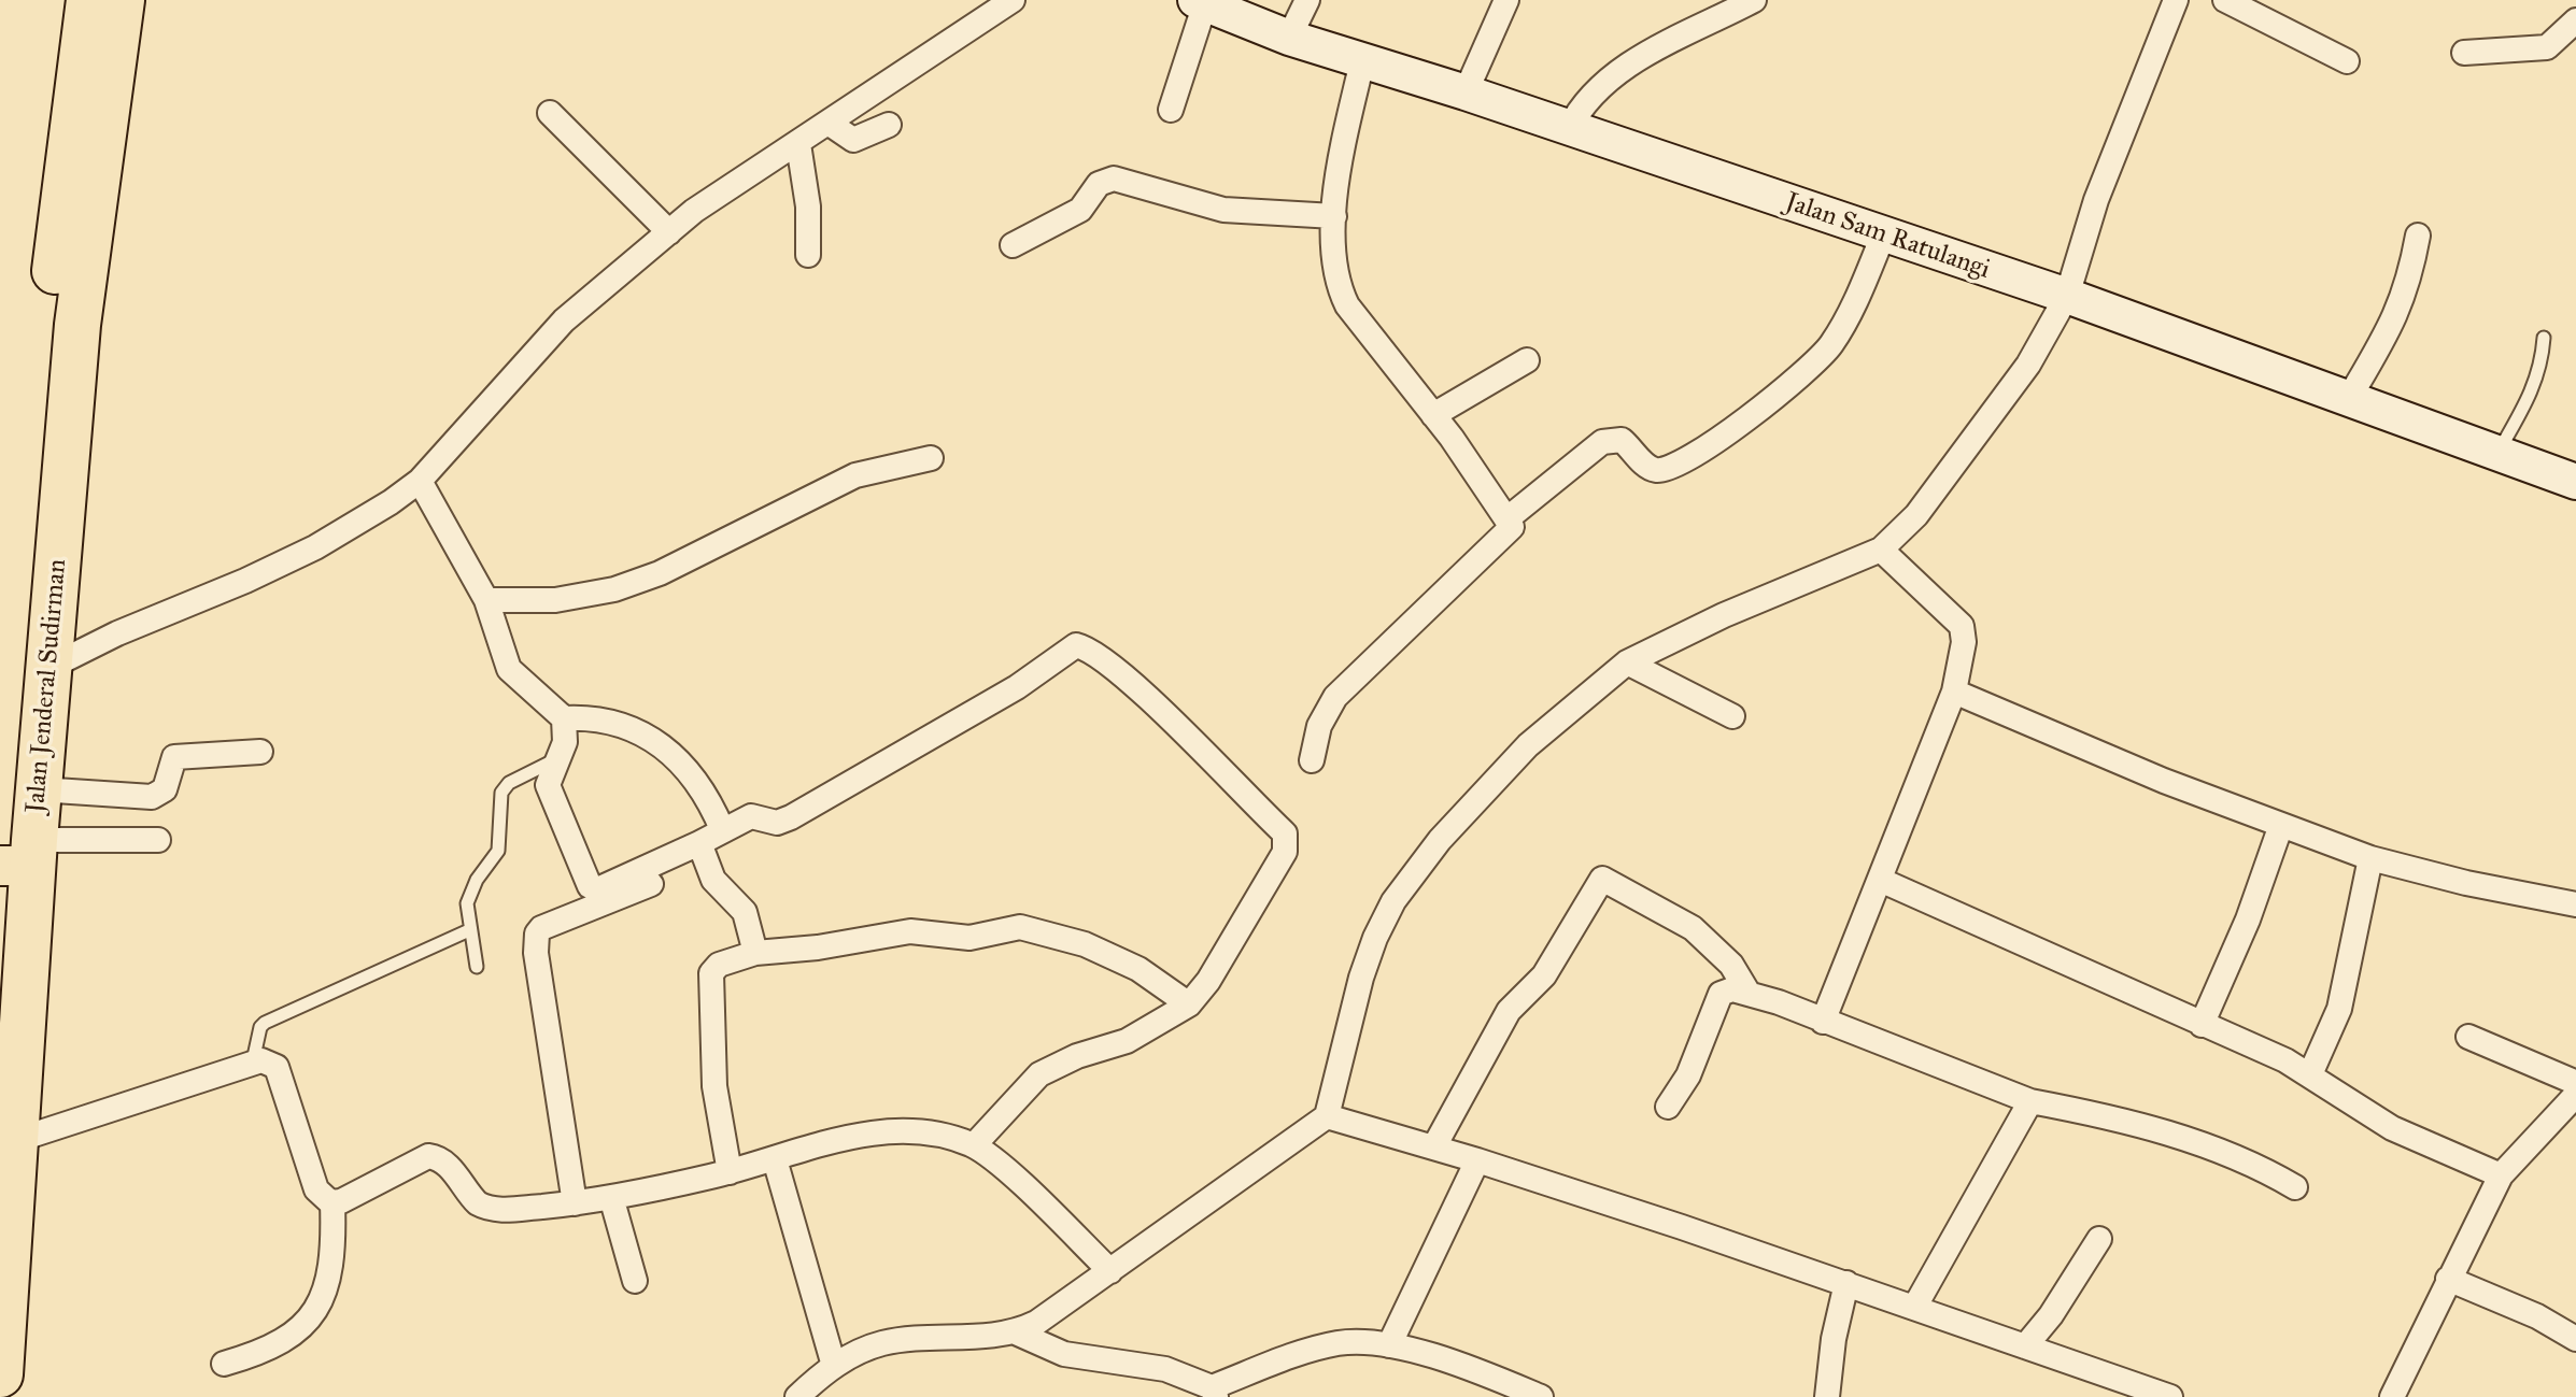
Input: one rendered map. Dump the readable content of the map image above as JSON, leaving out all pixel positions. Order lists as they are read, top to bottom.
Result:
{
  "streets": {
    "highway": ["Jalan Jenderal Sudirman"],
    "street": ["Jalan Sam Ratulangi"]
  }
}
